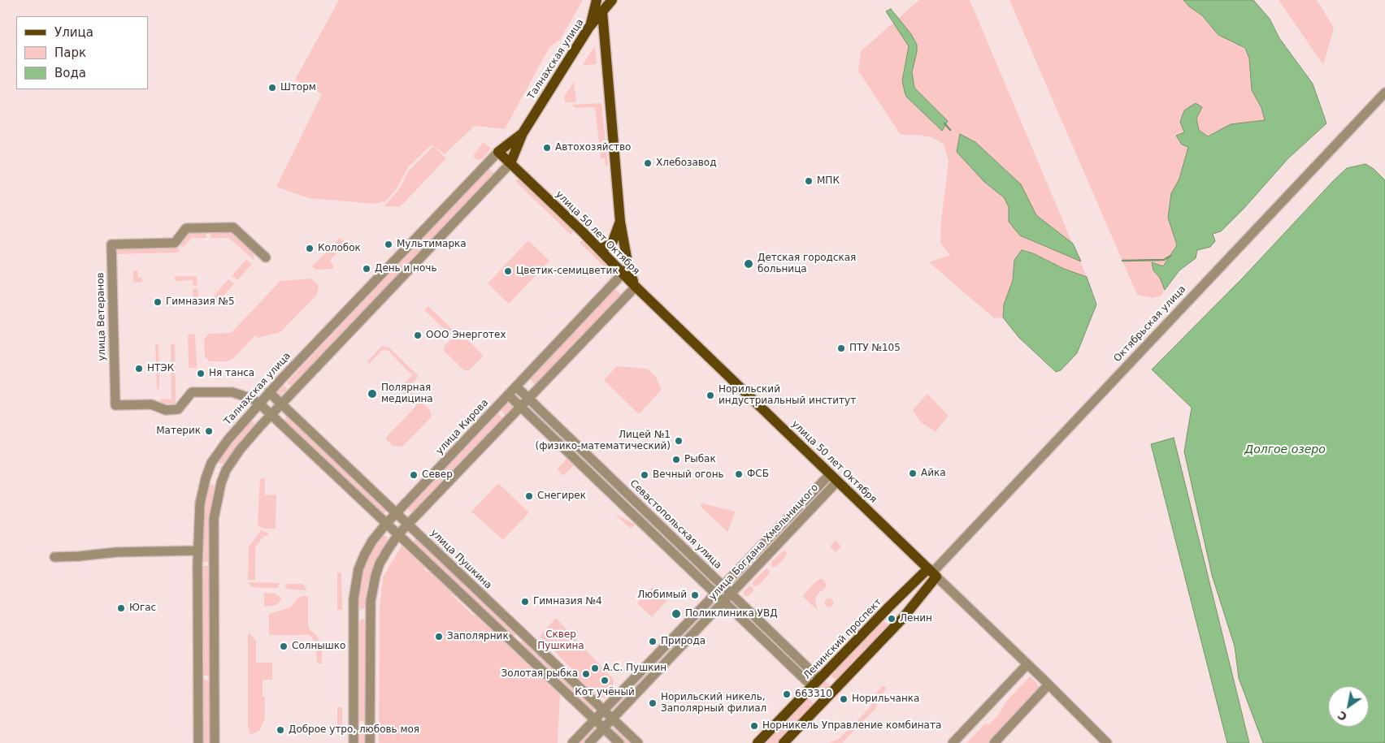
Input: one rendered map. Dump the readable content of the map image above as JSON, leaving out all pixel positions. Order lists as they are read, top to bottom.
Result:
{
  "streets": {
    "main road": ["Талнахская улица", "улица 50 лет Октября", "Ленинский проспект"],
    "street": [
      "улица Ветеранов",
      "Октябрьская улица",
      "улица Кирова",
      "Севастопольская улица",
      "улица Богдана Хмельницкого",
      "улица Пушкина"
    ]
  },
  "crossings": [
    ["Талнахская улица", "улица 50 лет Октября"],
    ["Талнахская улица", "улица Ветеранов"],
    ["Талнахская улица", "улица Пушкина"],
    ["улица 50 лет Октября", "Октябрьская улица"],
    ["улица 50 лет Октября", "улица Кирова"],
    ["улица 50 лет Октября", "улица Богдана Хмельницкого"],
    ["улица 50 лет Октября", "Ленинский проспект"],
    ["Октябрьская улица", "Ленинский проспект"],
    ["улица Кирова", "Севастопольская улица"],
    ["улица Кирова", "улица Пушкина"],
    ["Севастопольская улица", "улица Богдана Хмельницкого"],
    ["Севастопольская улица", "Ленинский проспект"],
    ["улица Богдана Хмельницкого", "улица Пушкина"]
  ],
  "water": ["Долгое озеро"],
  "parks": ["Сквер Пушкина"],
  "places": [
    "Шторм",
    "Автохозяйство",
    "Хлебозавод",
    "МПК",
    "Мультимарка",
    "Колобок",
    "Детская городская больница",
    "День и ночь",
    "Цветик-семицветик",
    "Гимназия №5",
    "ООО Энерготех",
    "ПТУ №105",
    "НТЭК",
    "Ня танса",
    "Полярная медицина",
    "Норильский индустриальный институт",
    "Материк",
    "Лицей №1 (физико-математический)",
    "Рыбак",
    "Айка",
    "ФСБ",
    "Север",
    "Вечный огонь",
    "Снегирек",
    "Любимый",
    "Гимназия №4",
    "Югас",
    "Поликлиника УВД",
    "Ленин",
    "Заполярник",
    "Природа",
    "Солнышко",
    "А.С. Пушкин",
    "Золотая рыбка",
    "Кот учёный",
    "663310",
    "Норильчанка",
    "Норильский никель, Заполярный филиал",
    "Норникель Управление комбината",
    "Доброе утро, любовь моя"
  ],
  "legend": ["Улица", "Парк", "Вода"],
  "north": "bottom left"
}
